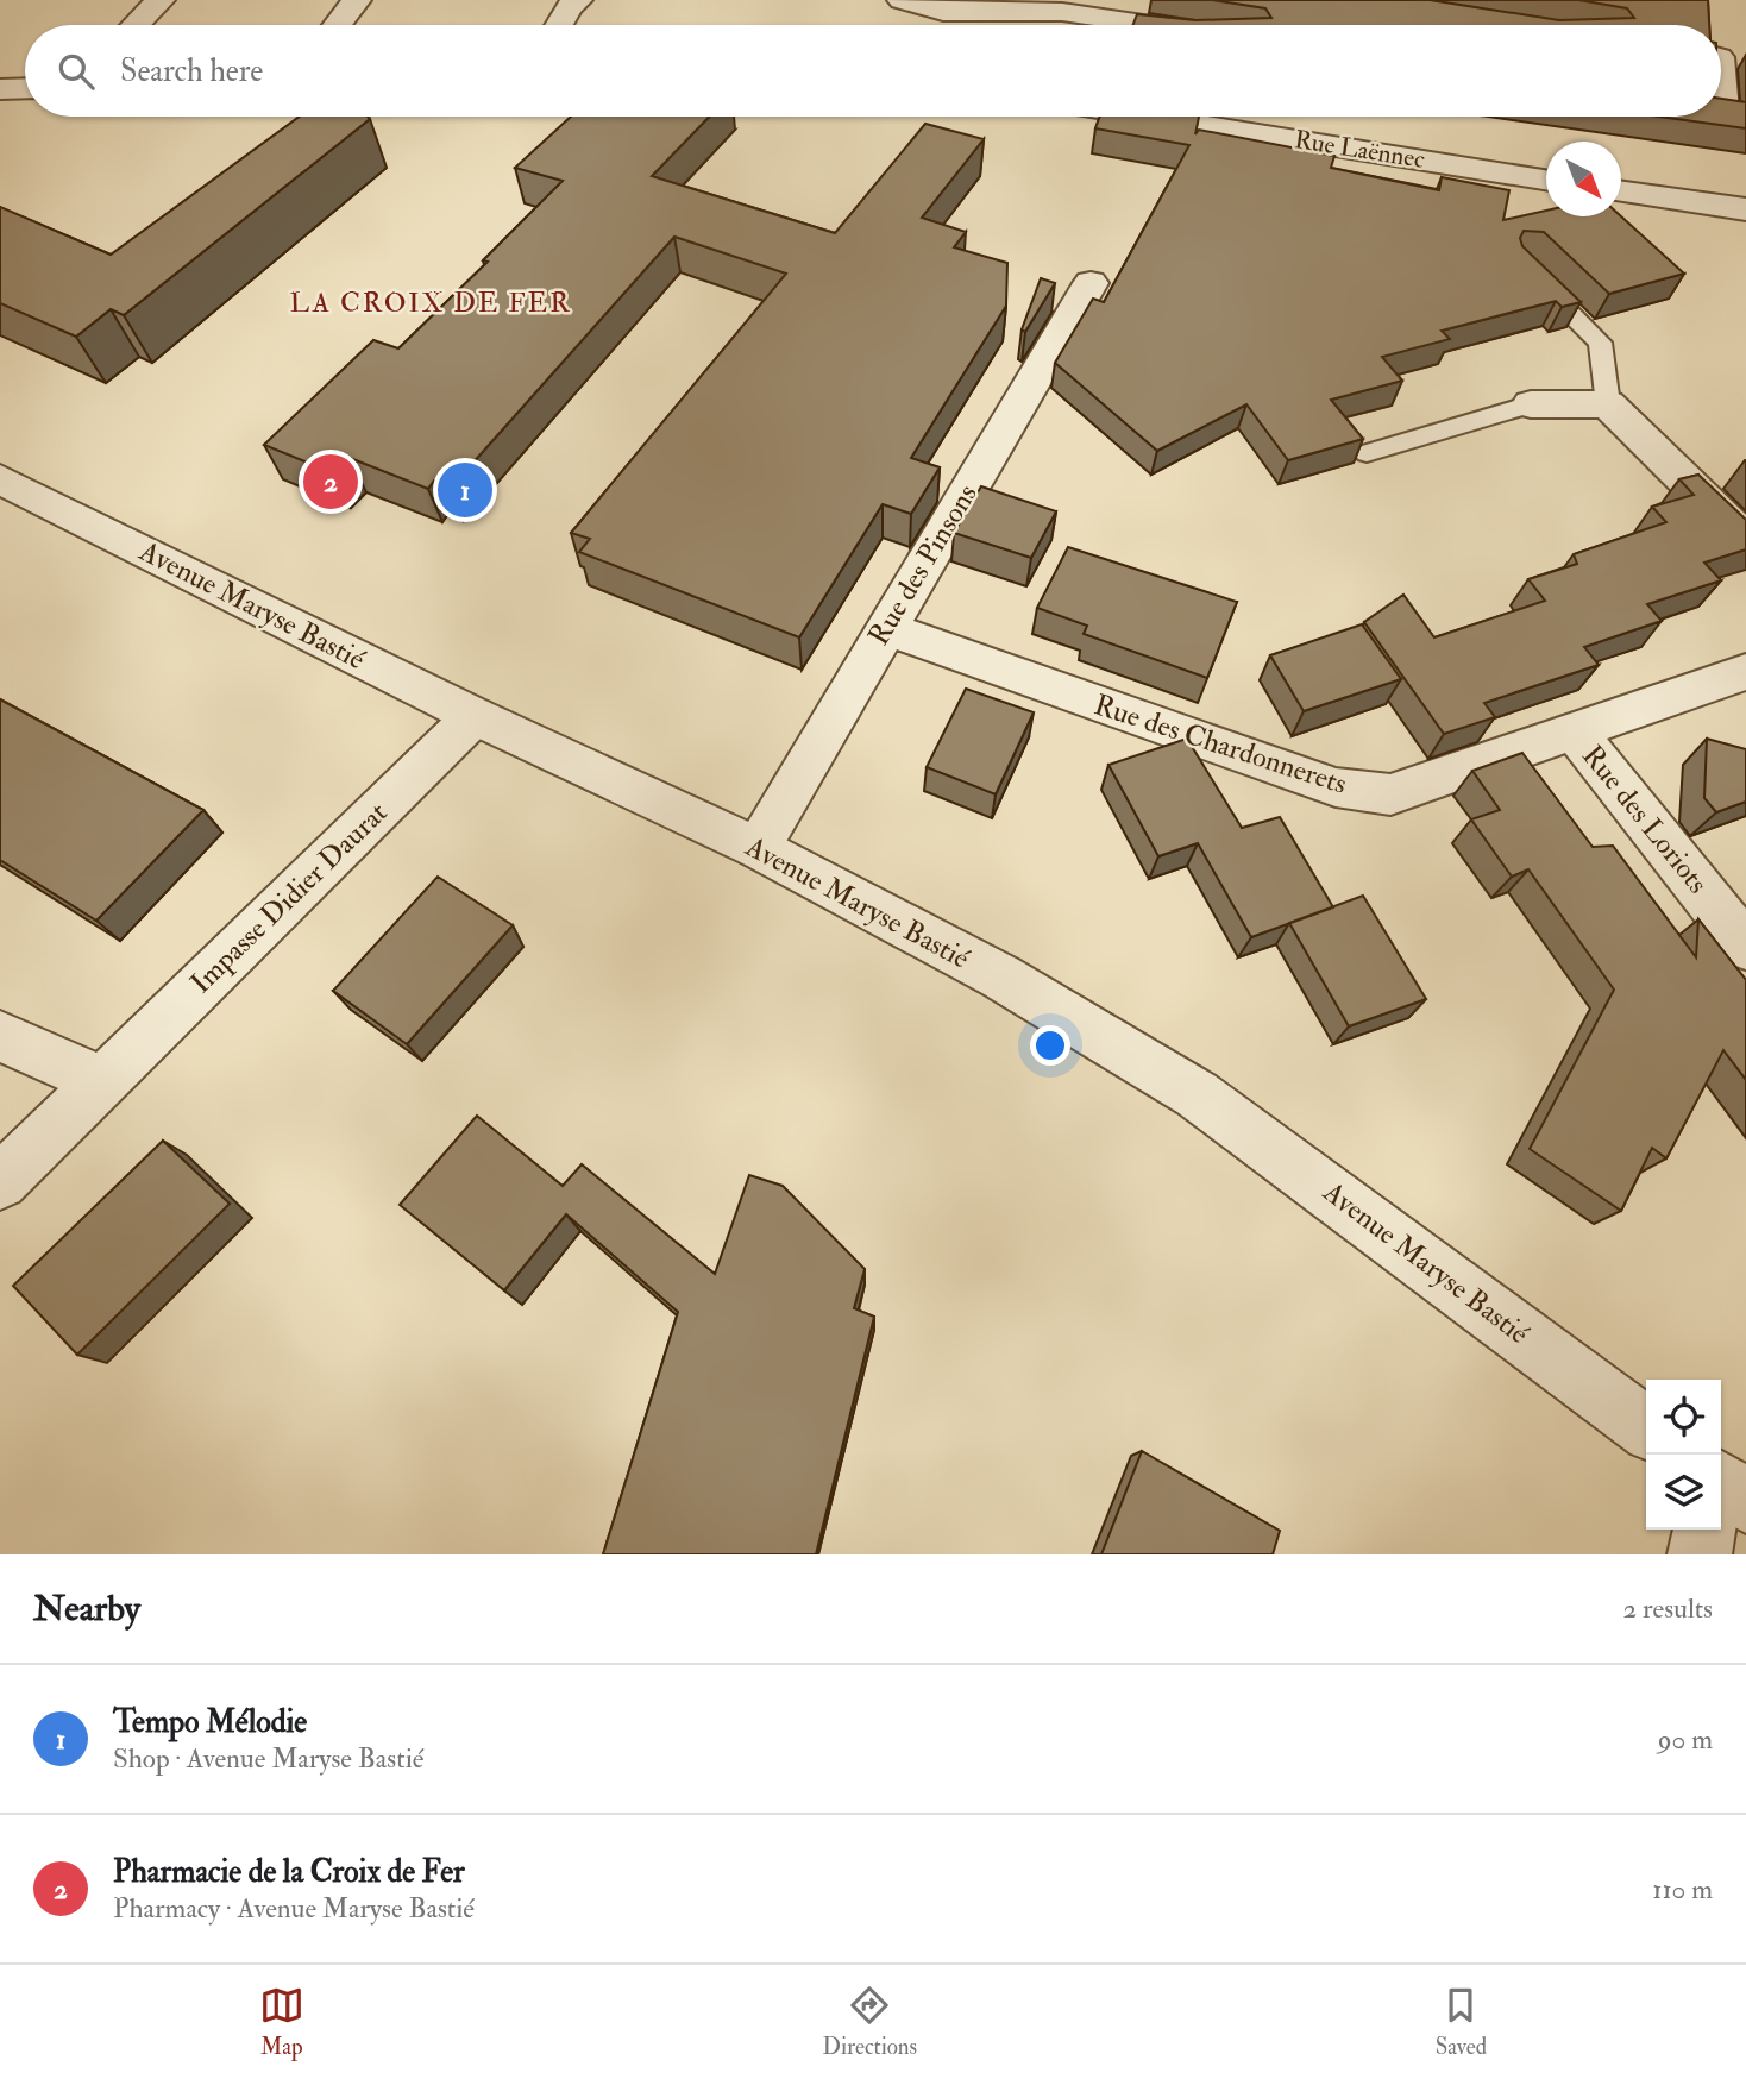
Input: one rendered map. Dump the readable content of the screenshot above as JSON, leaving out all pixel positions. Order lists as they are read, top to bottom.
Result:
{
  "streets": {
    "street": [
      "Rue Laënnec",
      "Rue des Pinsons",
      "Avenue Maryse Bastié",
      "Rue des Chardonnerets",
      "Rue des Loriots",
      "Impasse Didier Daurat"
    ]
  },
  "crossings": [
    ["Rue des Pinsons", "Avenue Maryse Bastié"],
    ["Rue des Pinsons", "Rue des Chardonnerets"],
    ["Avenue Maryse Bastié", "Impasse Didier Daurat"],
    ["Rue des Chardonnerets", "Rue des Loriots"]
  ],
  "districts": ["LA CROIX DE FER"],
  "north": "bottom right",
  "page": {
    "search": "Search here",
    "pins": ["2", "1"],
    "heading": ["Nearby", "2 results"],
    "list": [
      {
        "mark": "1",
        "name": "Tempo Mélodie",
        "note": "Shop · Avenue Maryse Bastié",
        "value": "90 m"
      },
      {
        "mark": "2",
        "name": "Pharmacie de la Croix de Fer",
        "note": "Pharmacy · Avenue Maryse Bastié",
        "value": "110 m"
      }
    ],
    "nav": ["Map", "Directions", "Saved"]
  }
}
